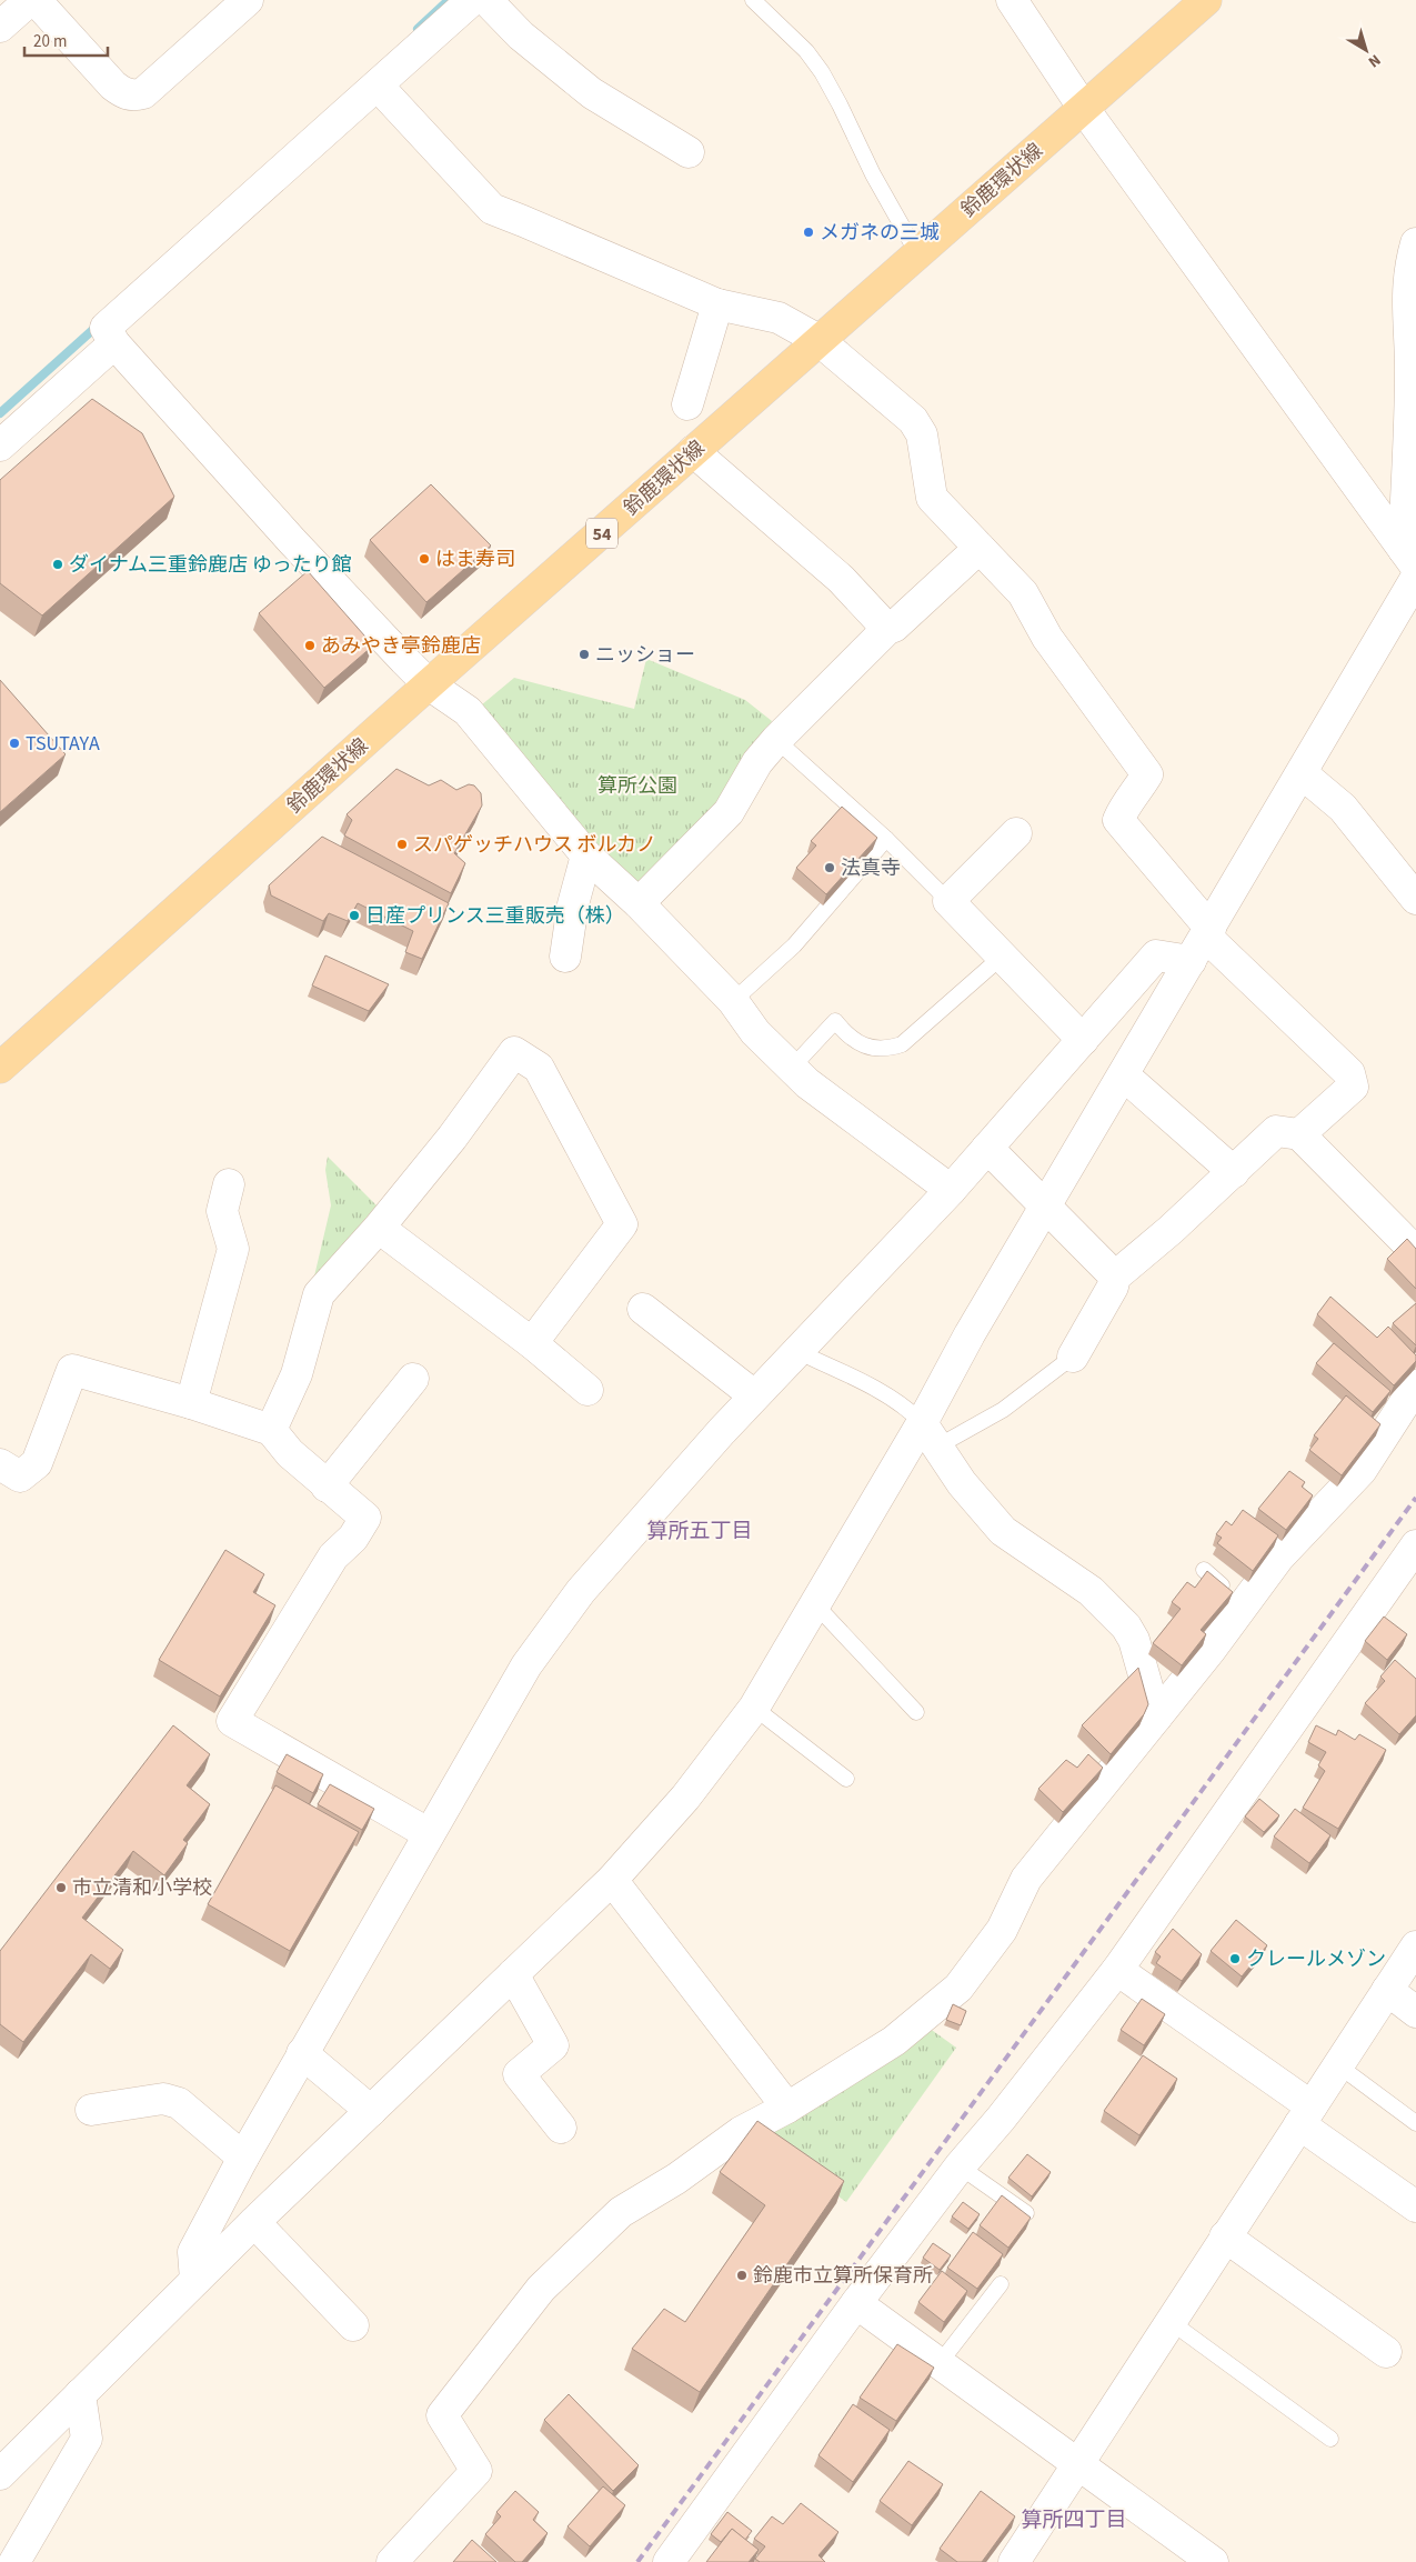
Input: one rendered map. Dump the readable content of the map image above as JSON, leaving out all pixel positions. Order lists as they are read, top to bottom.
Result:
{
  "streets": {
    "main road": ["鈴鹿環状線", "54"]
  },
  "districts": ["算所五丁目", "算所四丁目"],
  "parks": ["算所公園"],
  "places": [
    "メガネの三城",
    "はま寿司",
    "ダイナム三重鈴鹿店 ゆったり館",
    "あみやき亭鈴鹿店",
    "ニッショー",
    "TSUTAYA",
    "スパゲッチハウス ボルカノ",
    "法真寺",
    "日産プリンス三重販売（株）",
    "市立清和小学校",
    "クレールメゾン",
    "鈴鹿市立算所保育所"
  ],
  "scale_bar": "20 m",
  "north": "bottom right"
}
